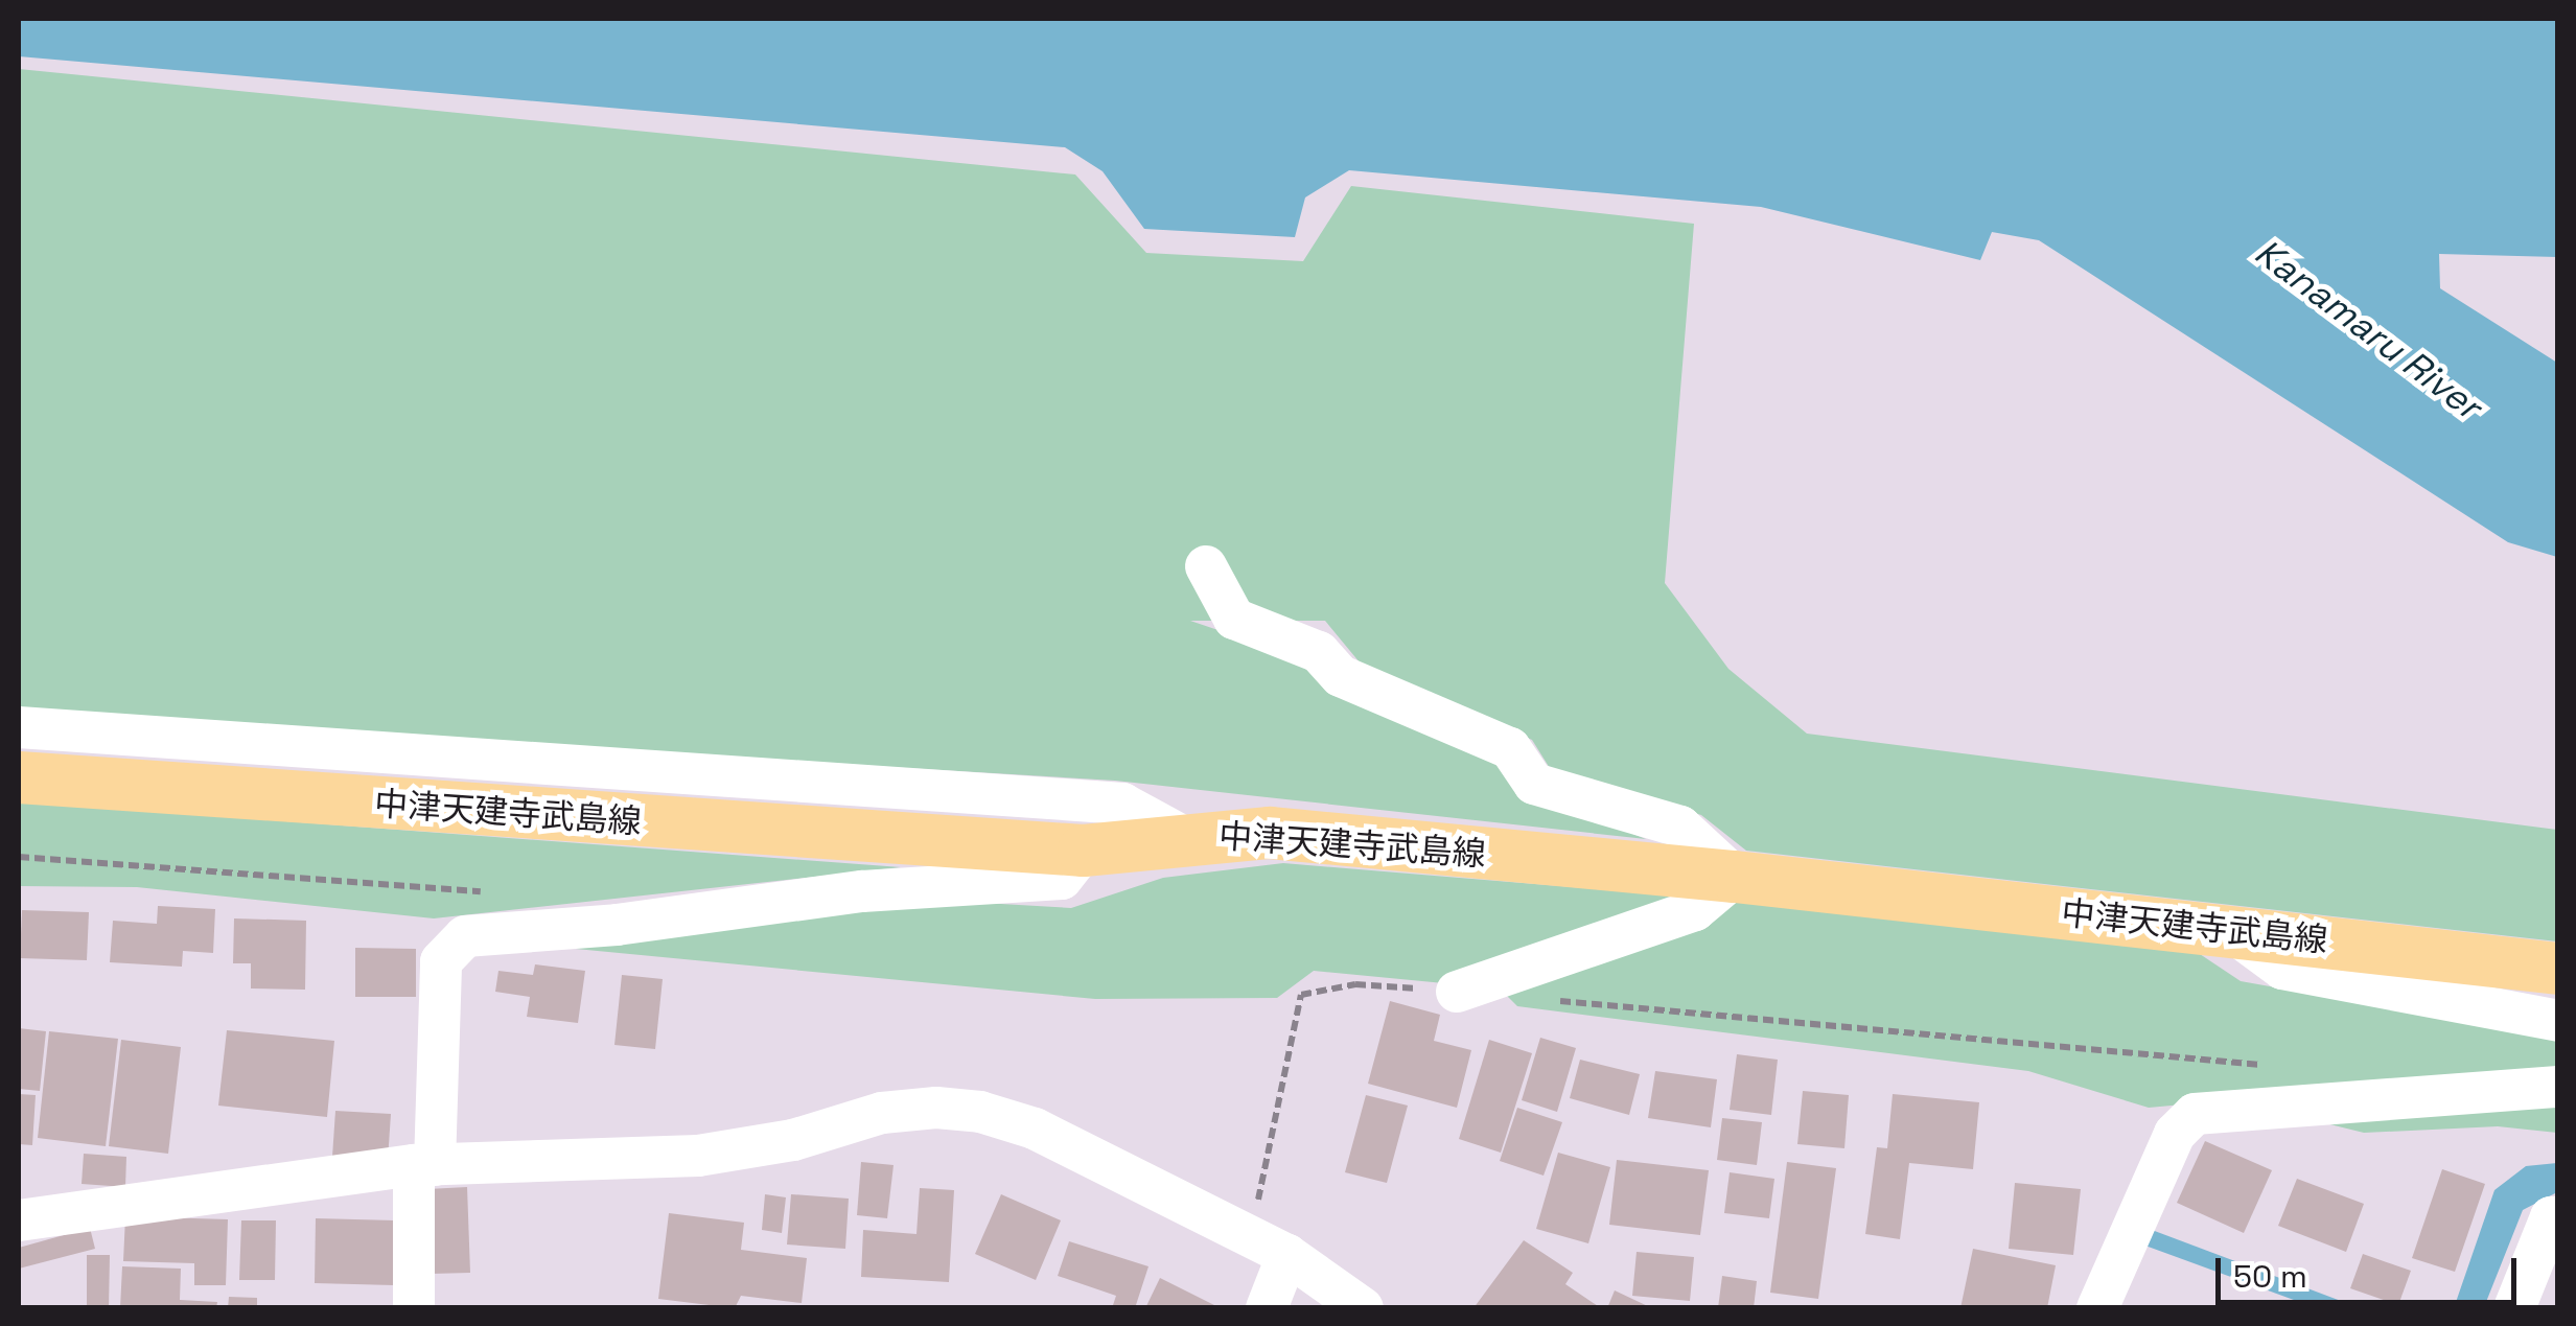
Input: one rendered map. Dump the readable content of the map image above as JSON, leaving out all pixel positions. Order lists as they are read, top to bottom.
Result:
{
  "streets": {
    "main road": ["中津天建寺武島線"]
  },
  "water": ["Kanamaru River"],
  "scale_bar": "50 m"
}
